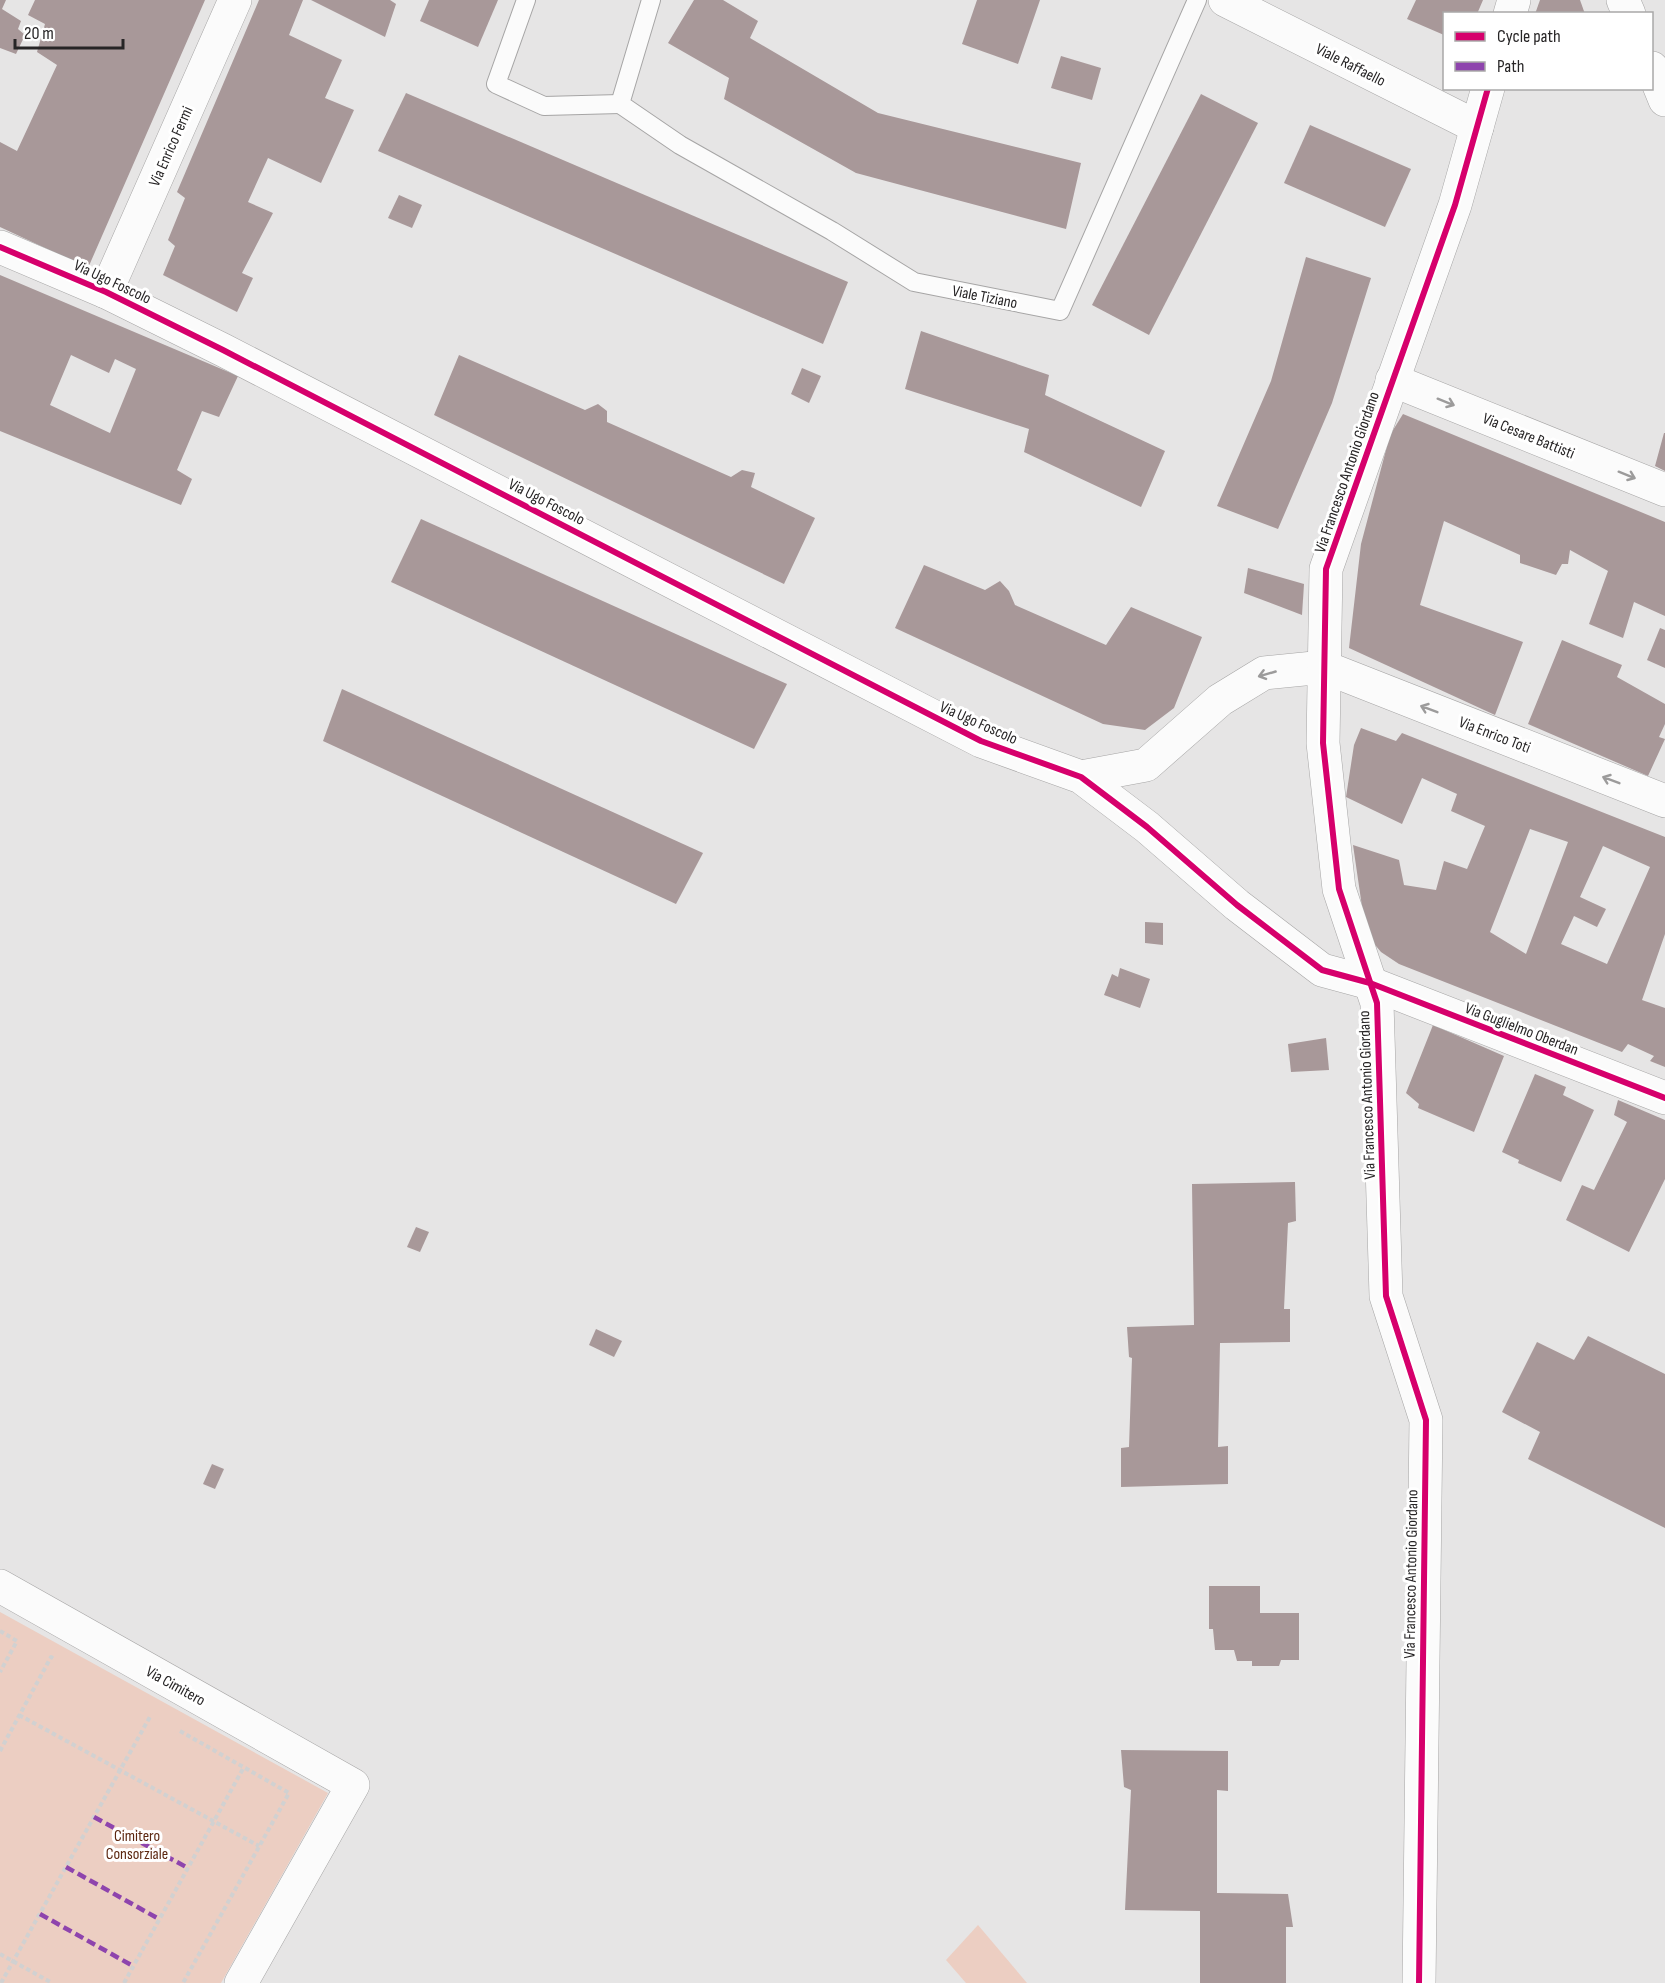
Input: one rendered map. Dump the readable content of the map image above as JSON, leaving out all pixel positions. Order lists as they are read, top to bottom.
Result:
{
  "streets": {
    "street": [
      "Viale Raffaello",
      "Via Enrico Fermi",
      "Via Ugo Foscolo",
      "Via Cesare Battisti",
      "Via Francesco Antonio Giordano",
      "Via Enrico Toti",
      "Via Guglielmo Oberdan",
      "Via Cimitero"
    ],
    "lane": ["Viale Tiziano"]
  },
  "crossings": [
    ["Viale Raffaello", "Via Francesco Antonio Giordano"],
    ["Via Enrico Fermi", "Via Ugo Foscolo"],
    ["Via Ugo Foscolo", "Via Guglielmo Oberdan"],
    ["Via Cesare Battisti", "Via Francesco Antonio Giordano"],
    ["Via Francesco Antonio Giordano", "Via Enrico Toti"],
    ["Via Francesco Antonio Giordano", "Via Guglielmo Oberdan"]
  ],
  "one_way": ["Via Cesare Battisti", "Via Enrico Toti"],
  "parks": ["Cimitero Consorziale"],
  "legend": ["Cycle path", "Path"],
  "scale_bar": "20 m"
}
